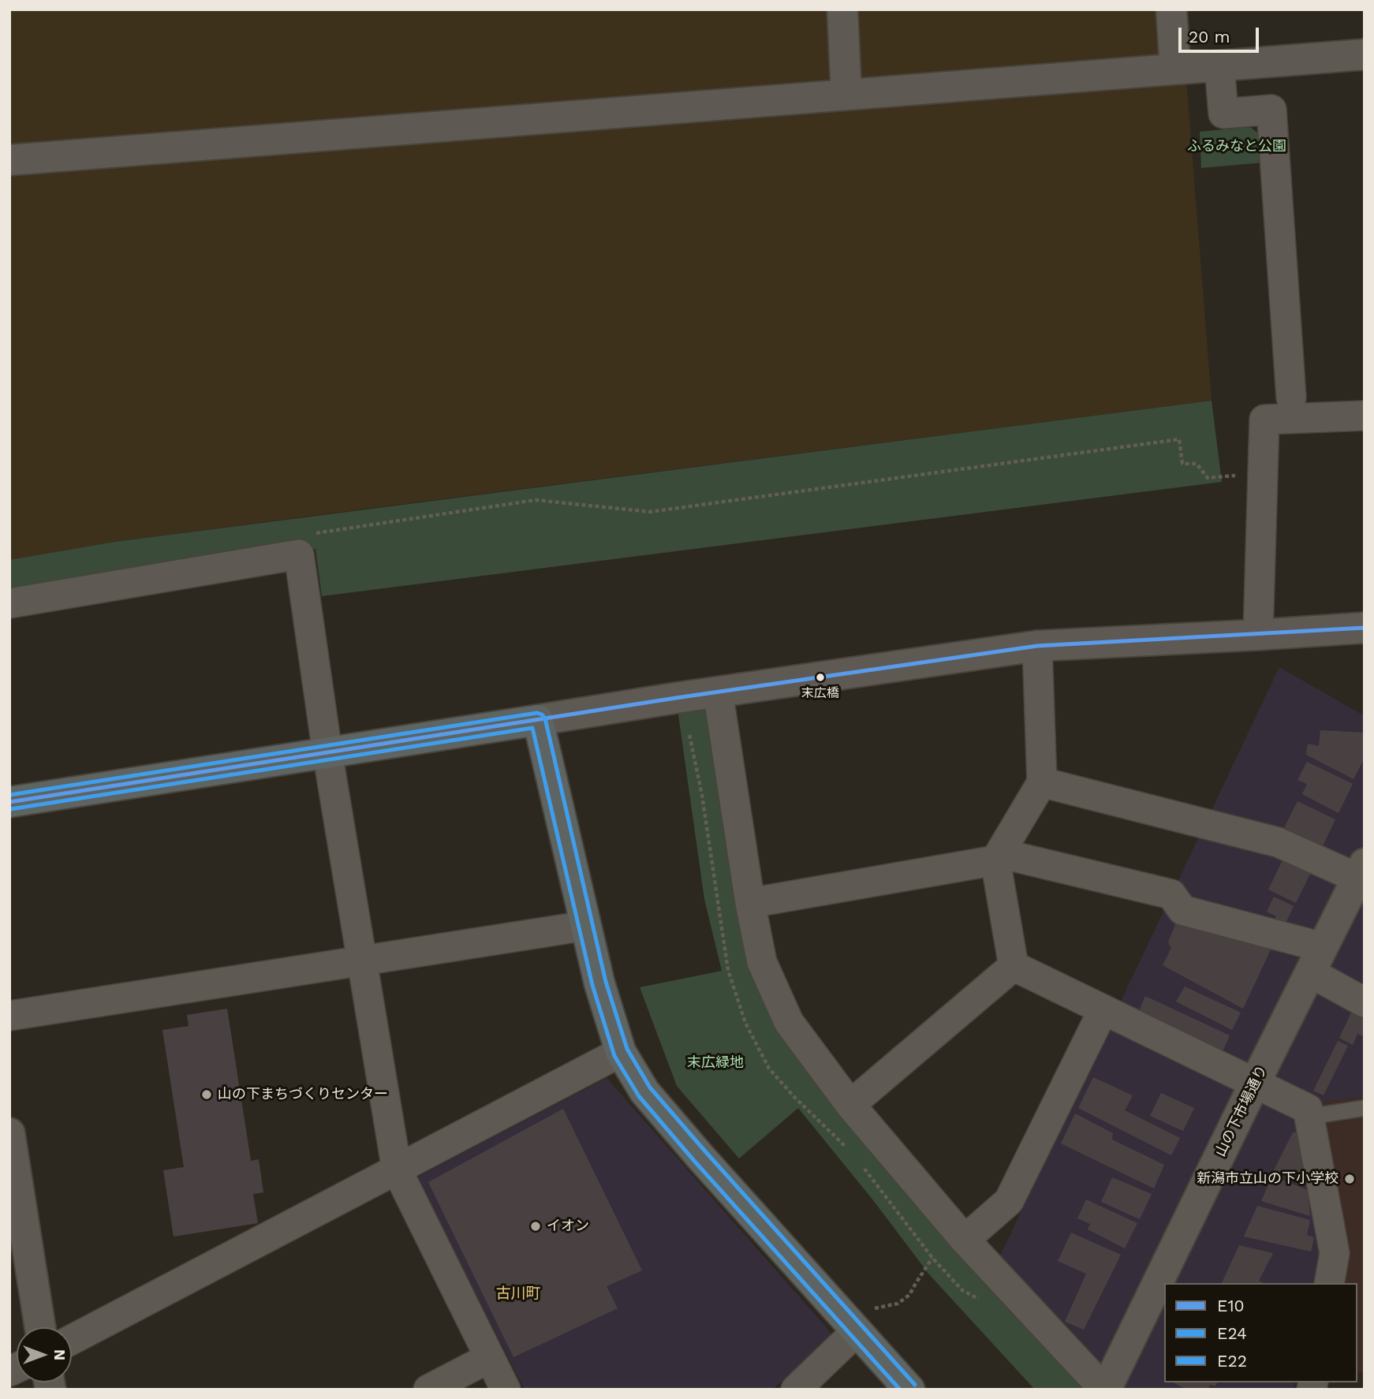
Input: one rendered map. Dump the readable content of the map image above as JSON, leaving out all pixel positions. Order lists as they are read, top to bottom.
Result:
{
  "streets": {
    "street": ["山の下市場通り"]
  },
  "districts": ["古川町"],
  "parks": ["ふるみなと公園", "末広緑地"],
  "places": [
    "末広橋",
    "山の下まちづくりセンター",
    "新潟市立山の下小学校",
    "イオン"
  ],
  "lines": ["transit line E10", "transit line E22", "transit line E24"],
  "legend": ["E10", "E24", "E22"],
  "scale_bar": "20 m",
  "north": "right"
}
